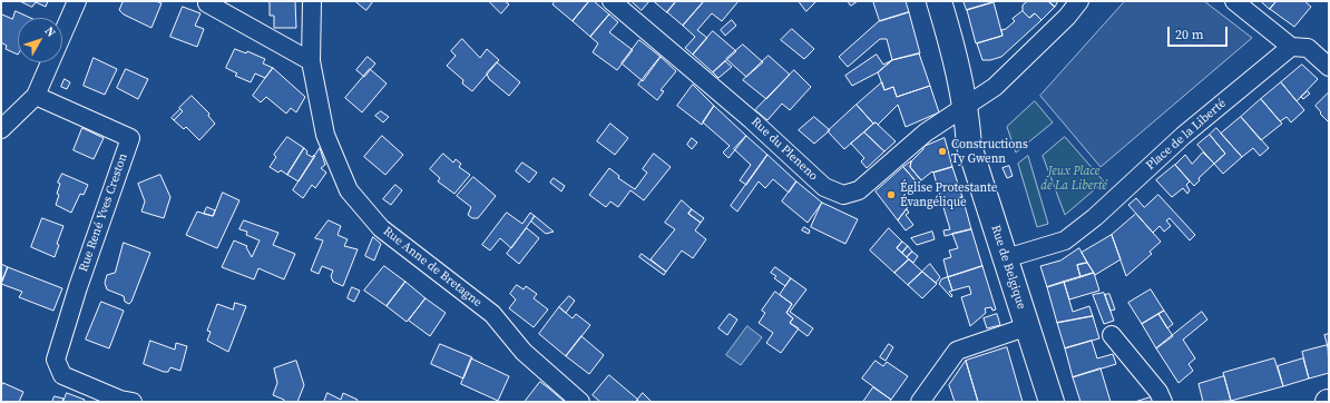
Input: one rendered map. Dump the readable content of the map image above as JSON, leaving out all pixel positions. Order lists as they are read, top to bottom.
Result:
{
  "streets": {
    "main road": ["Rue de Belgique"],
    "street": [
      "Place de la Liberté",
      "Rue du Pleneno",
      "Rue René Yves Creston",
      "Rue Anne de Bretagne"
    ]
  },
  "crossings": [
    ["Place de la Liberté", "Rue de Belgique"],
    ["Rue du Pleneno", "Rue de Belgique"]
  ],
  "parks": ["Jeux Place de La Liberté"],
  "places": ["Constructions Ty Gwenn", "Église Protestante Évangélique"],
  "scale_bar": "20 m",
  "north": "top right"
}
